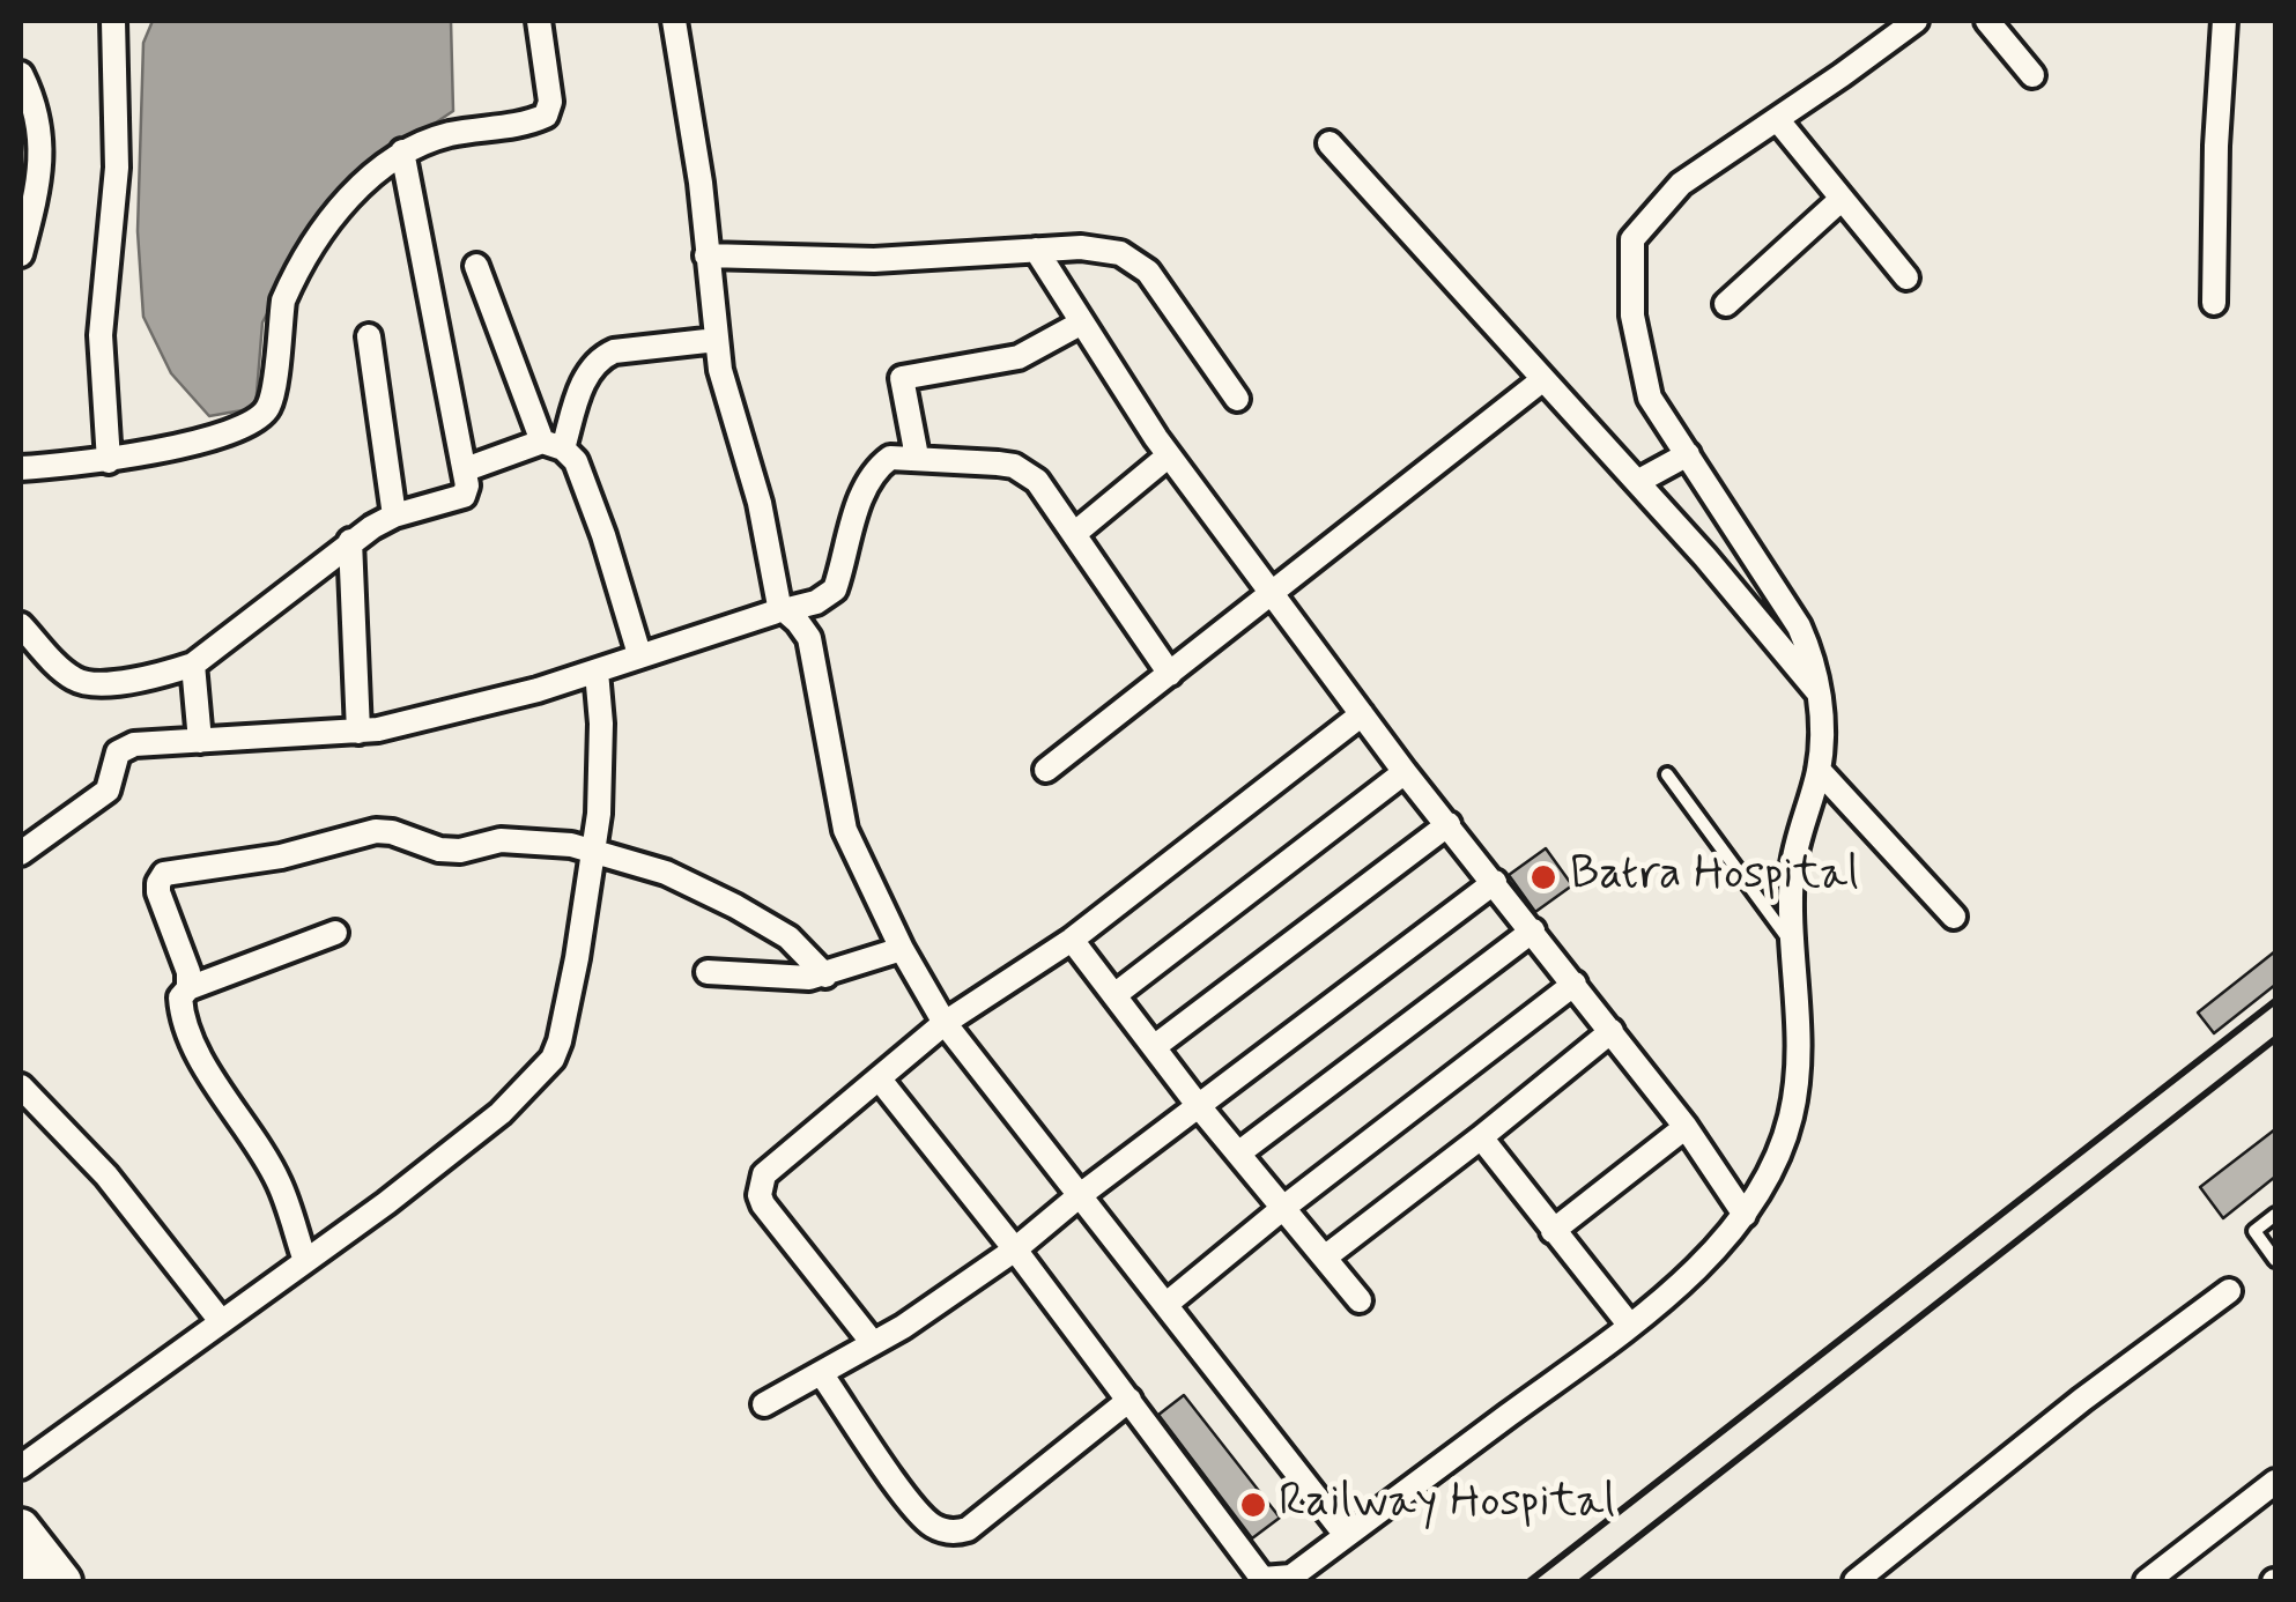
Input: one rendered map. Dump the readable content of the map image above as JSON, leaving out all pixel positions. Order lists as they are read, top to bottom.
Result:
{
  "places": ["Batra Hospital", "Railway Hospital"]
}
